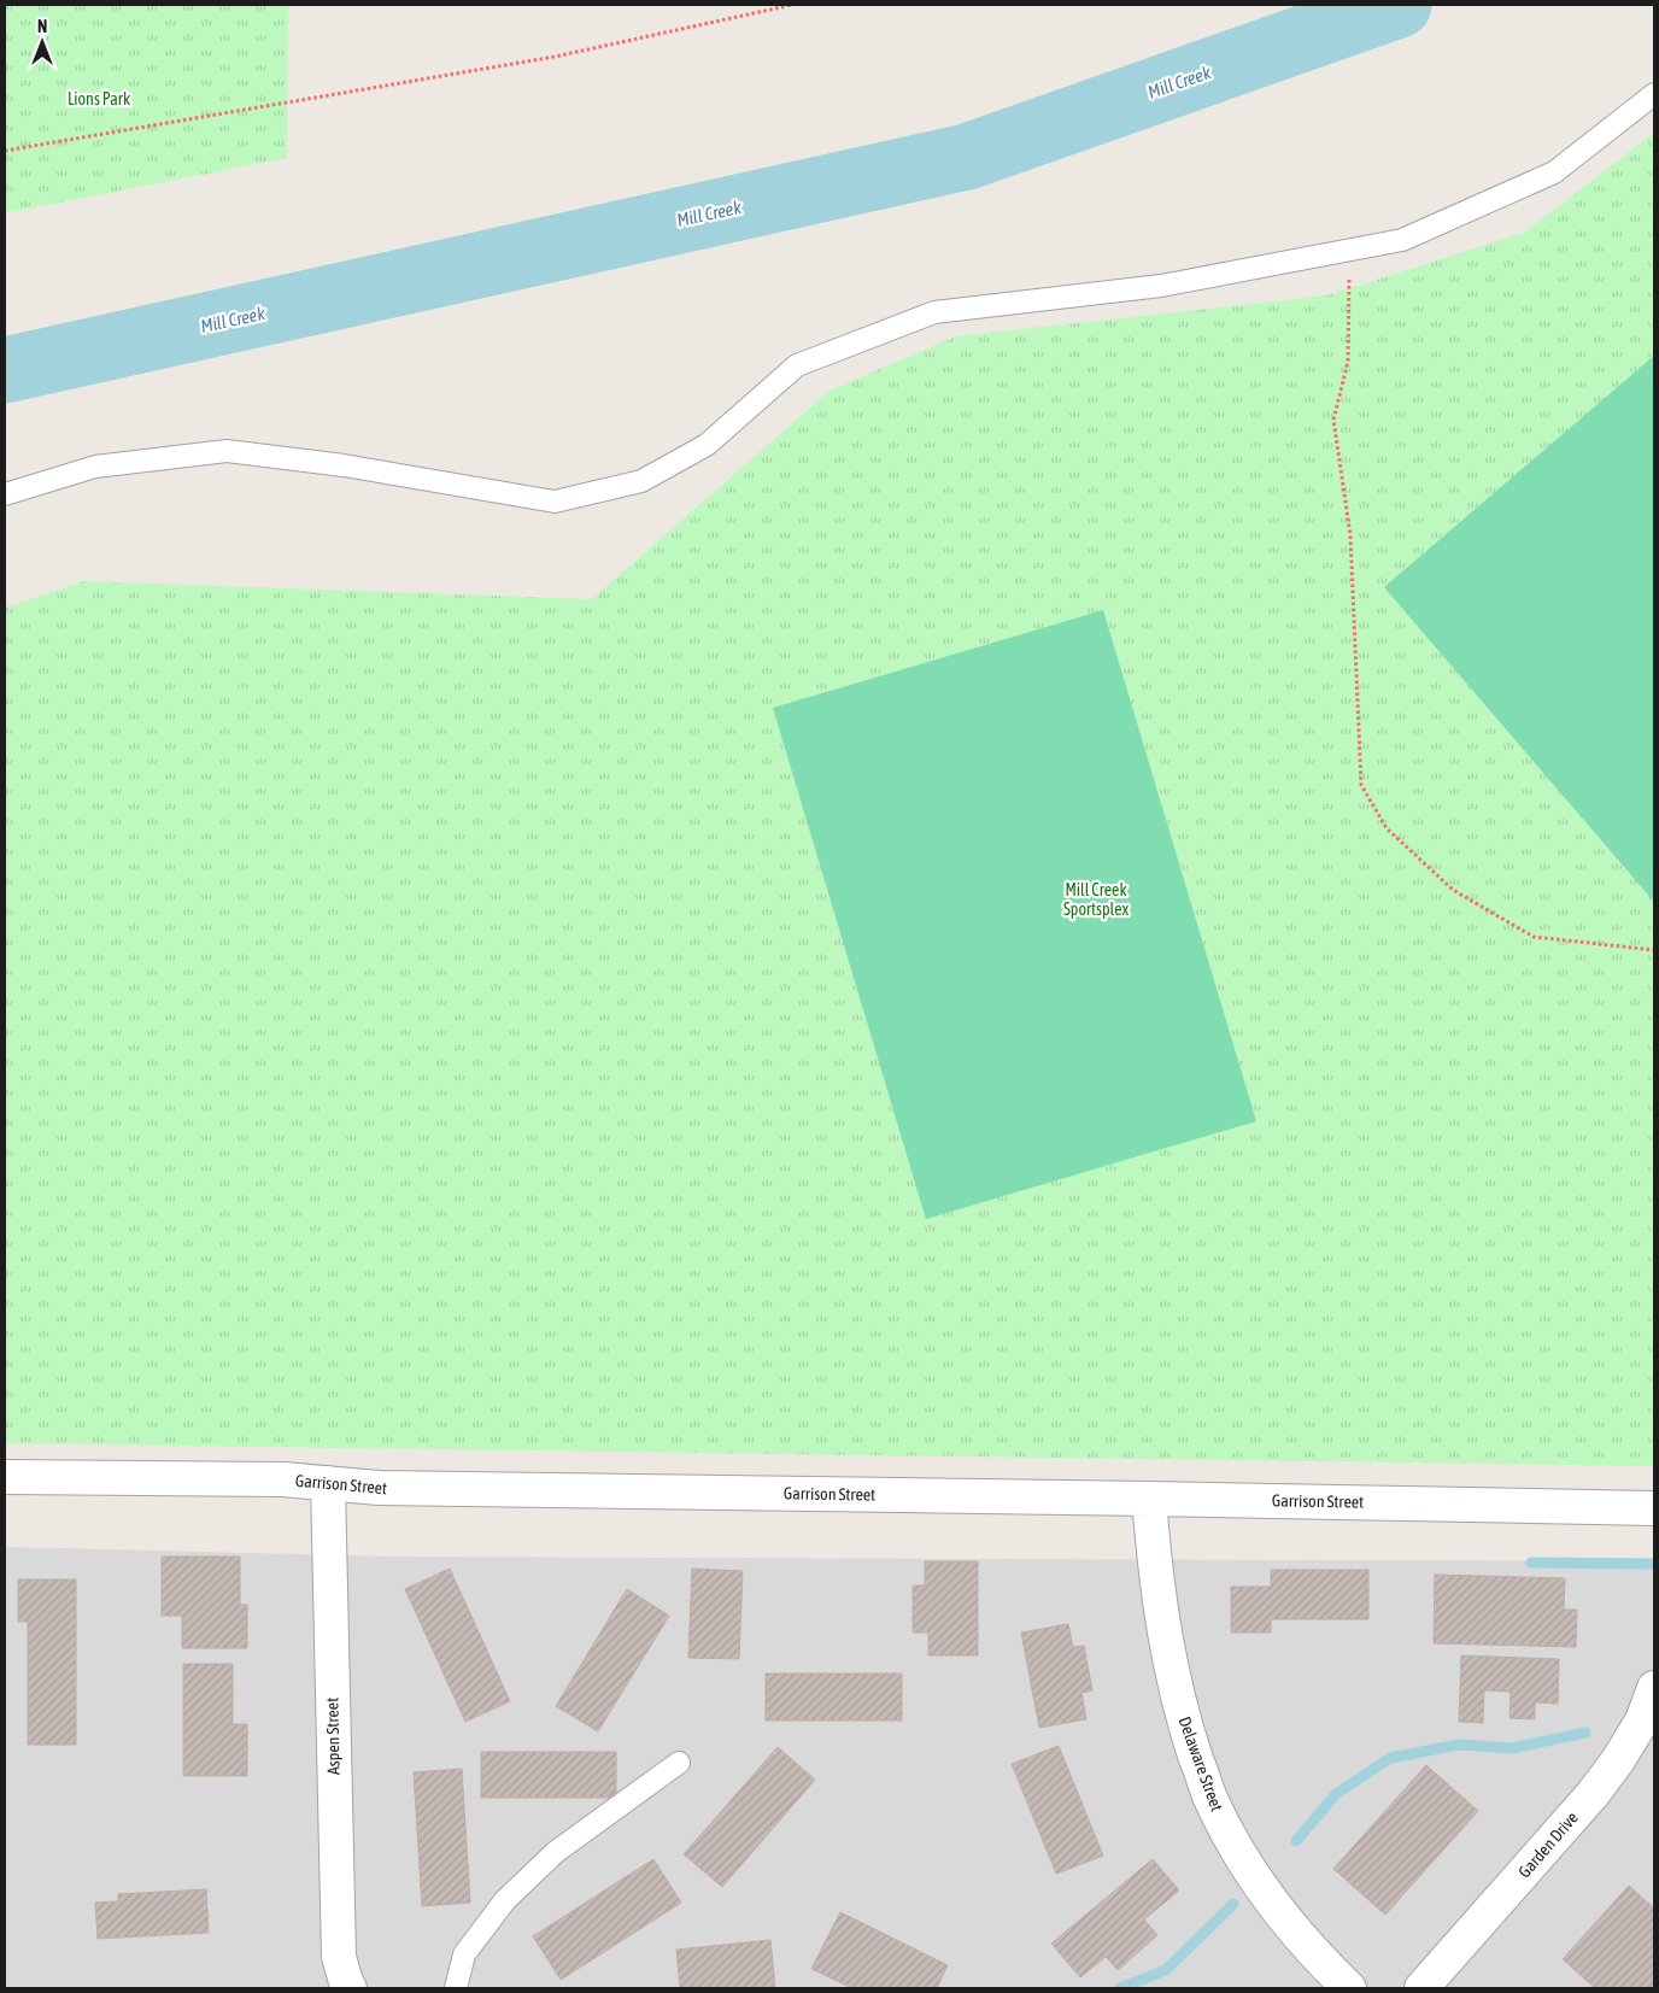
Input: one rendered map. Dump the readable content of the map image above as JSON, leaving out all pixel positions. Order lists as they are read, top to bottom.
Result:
{
  "streets": {
    "street": [
      "Garrison Street",
      "Aspen Street",
      "Delaware Street",
      "Garden Drive"
    ]
  },
  "crossings": [
    ["Garrison Street", "Aspen Street"],
    ["Garrison Street", "Delaware Street"]
  ],
  "water": ["Mill Creek"],
  "parks": ["Lions Park", "Mill Creek Sportsplex"],
  "north": "top"
}
